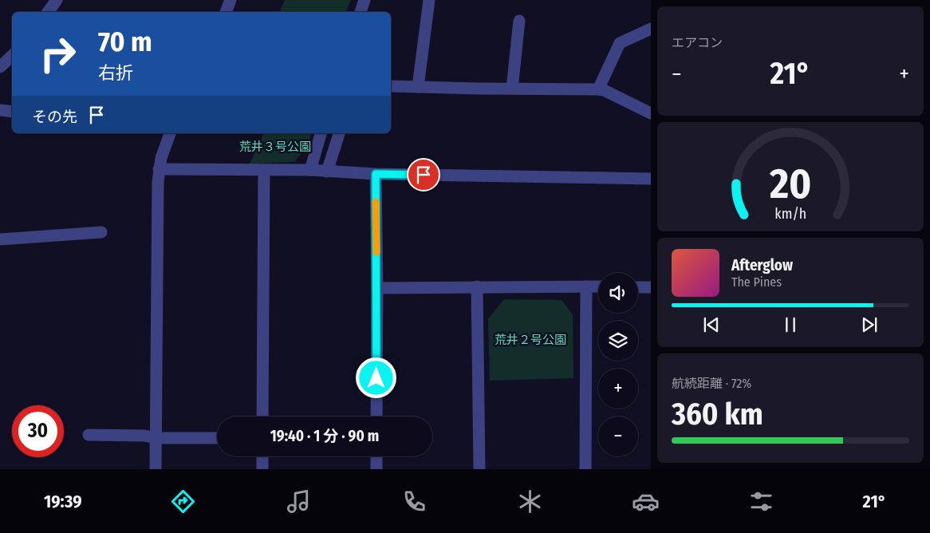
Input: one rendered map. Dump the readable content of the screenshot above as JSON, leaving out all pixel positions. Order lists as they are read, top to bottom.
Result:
{
  "parks": ["荒井３号公園", "荒井２号公園"],
  "page": {
    "tile": [
      "エアコン",
      ["航続距離 · 72%", "360 km"]
    ],
    "turn": ["70 m", "右折"],
    "heat": ["−", "21°", "+"],
    "then": "その先",
    "song": ["Afterglow", "The Pines"],
    "map_buttons": ["+", "−"],
    "limit": "30",
    "trip": "19:40 · 1 分 · 90 m",
    "tabs": ["19:39", "21°"],
    "gauge": ["20", "km/h"]
  }
}
